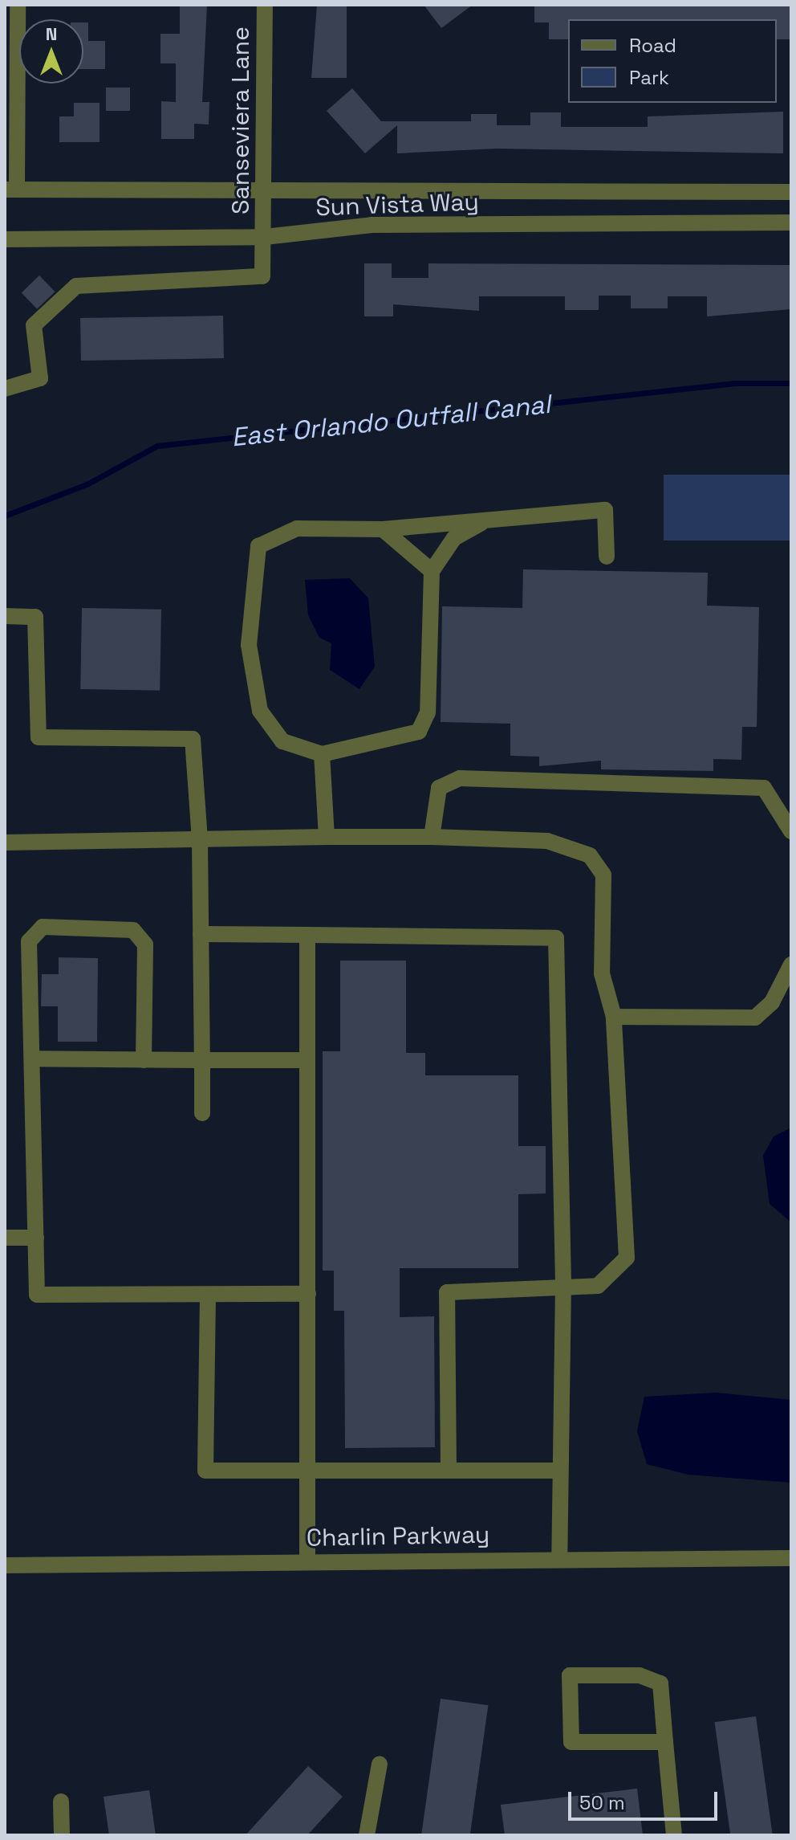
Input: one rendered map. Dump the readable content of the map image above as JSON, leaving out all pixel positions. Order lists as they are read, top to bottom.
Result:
{
  "streets": {
    "street": ["Sanseviera Lane", "Sun Vista Way", "Charlin Parkway"]
  },
  "crossings": [
    ["Sanseviera Lane", "Sun Vista Way"]
  ],
  "water": ["East Orlando Outfall Canal"],
  "legend": ["Road", "Park"],
  "scale_bar": "50 m",
  "north": "top"
}
